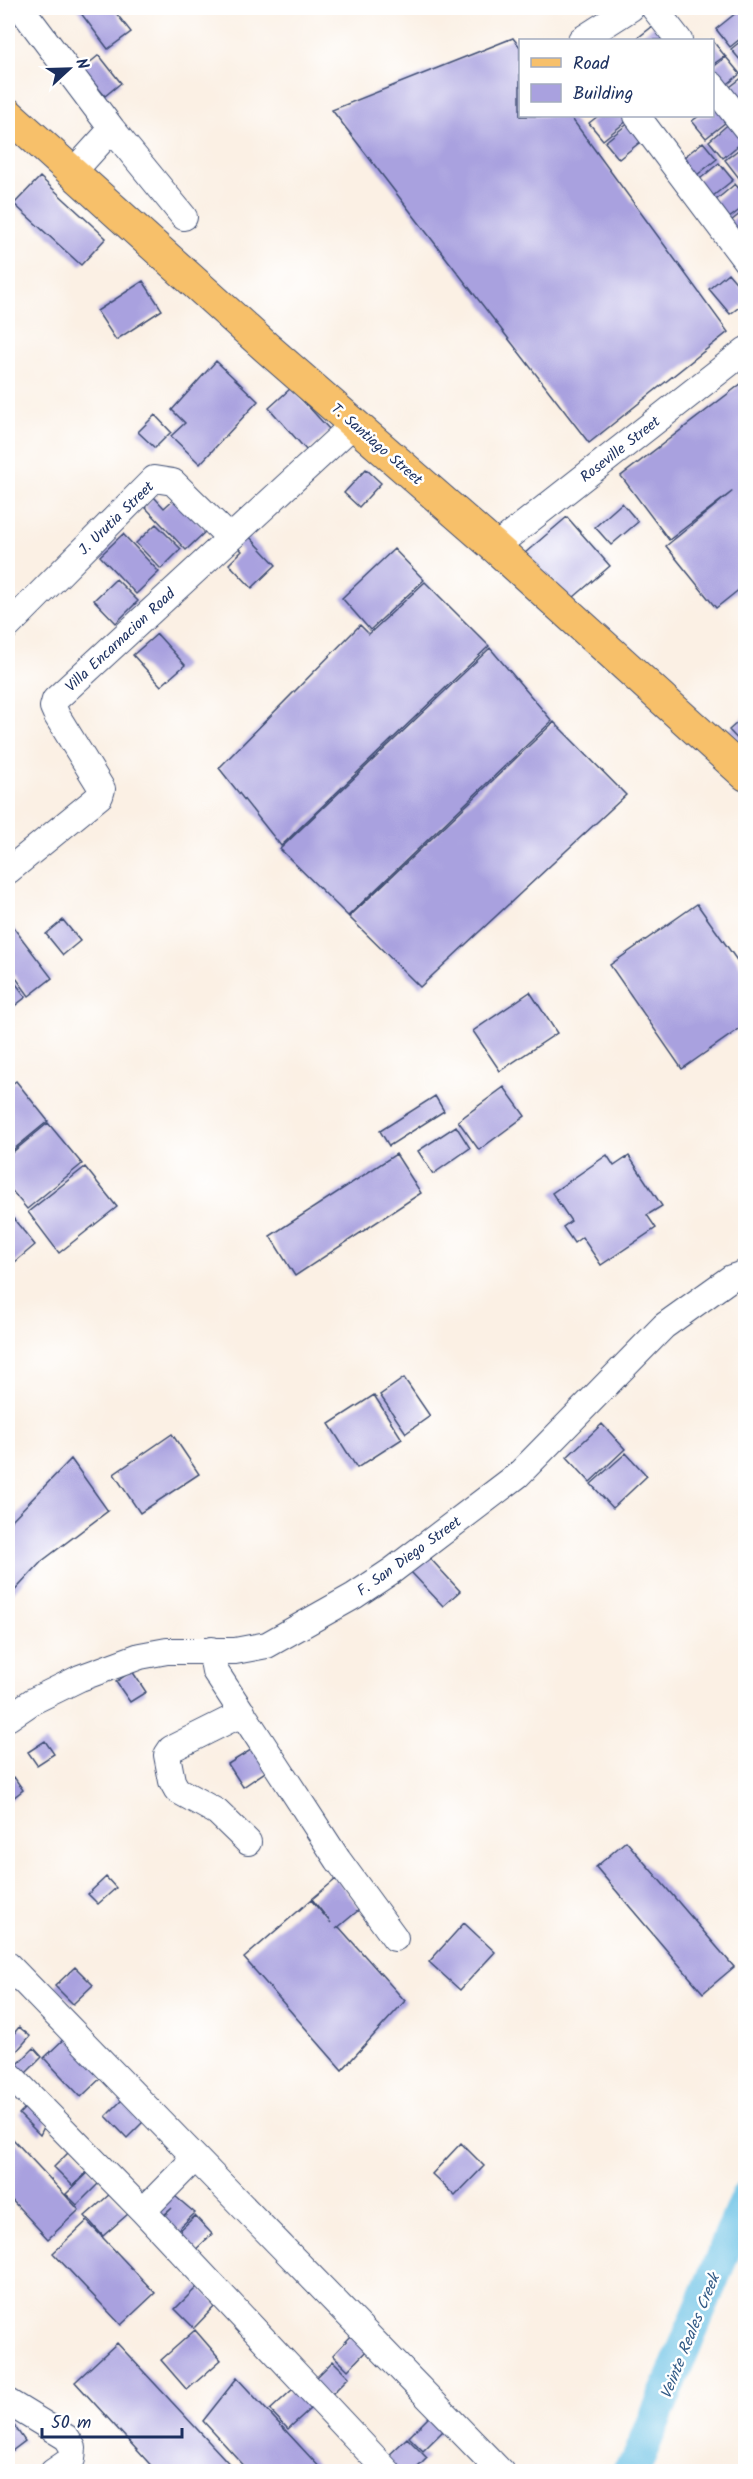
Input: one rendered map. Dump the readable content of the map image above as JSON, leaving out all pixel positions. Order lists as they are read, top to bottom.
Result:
{
  "streets": {
    "main road": ["T. Santiago Street"],
    "street": [
      "Roseville Street",
      "J. Urutia Street",
      "Villa Encarnacion Road",
      "F. San Diego Street"
    ]
  },
  "crossings": [
    ["T. Santiago Street", "Roseville Street"],
    ["T. Santiago Street", "Villa Encarnacion Road"],
    ["J. Urutia Street", "Villa Encarnacion Road"]
  ],
  "water": ["Veinte Reales Creek"],
  "legend": ["Road", "Building"],
  "scale_bar": "50 m",
  "north": "right"
}
